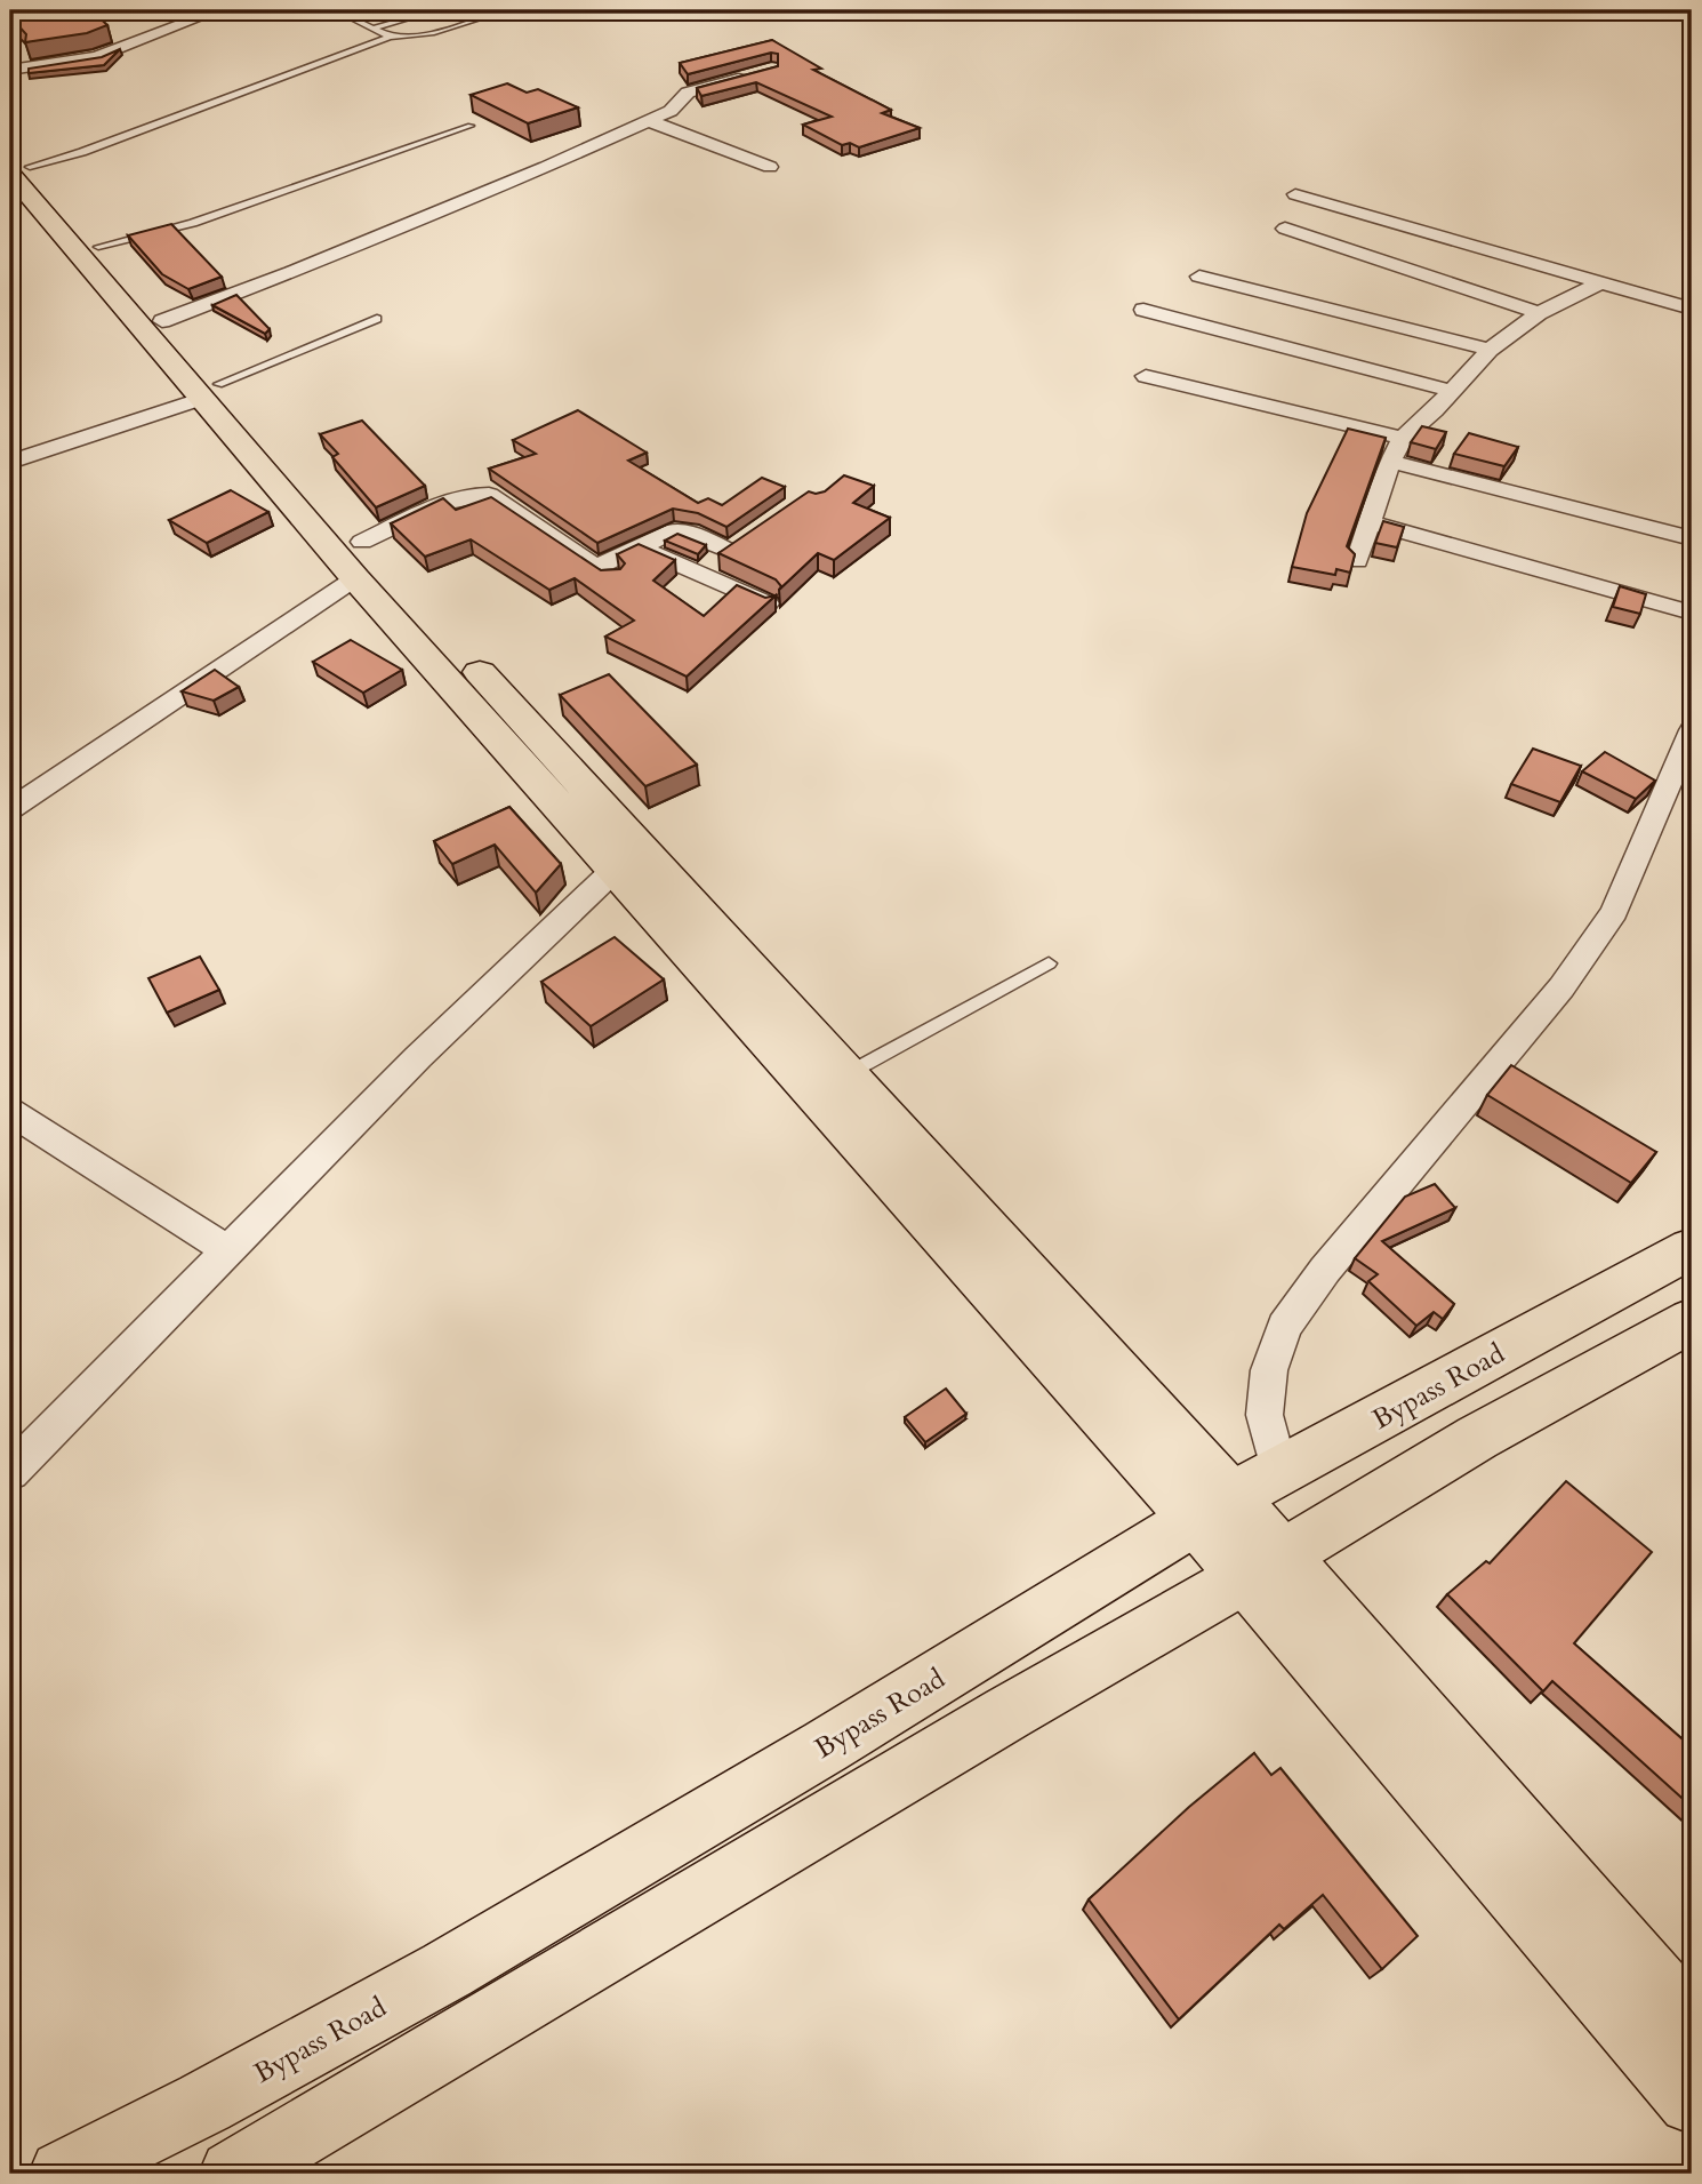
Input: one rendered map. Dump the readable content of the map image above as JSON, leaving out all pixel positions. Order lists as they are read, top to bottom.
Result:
{
  "streets": {
    "main road": ["Bypass Road"]
  }
}
